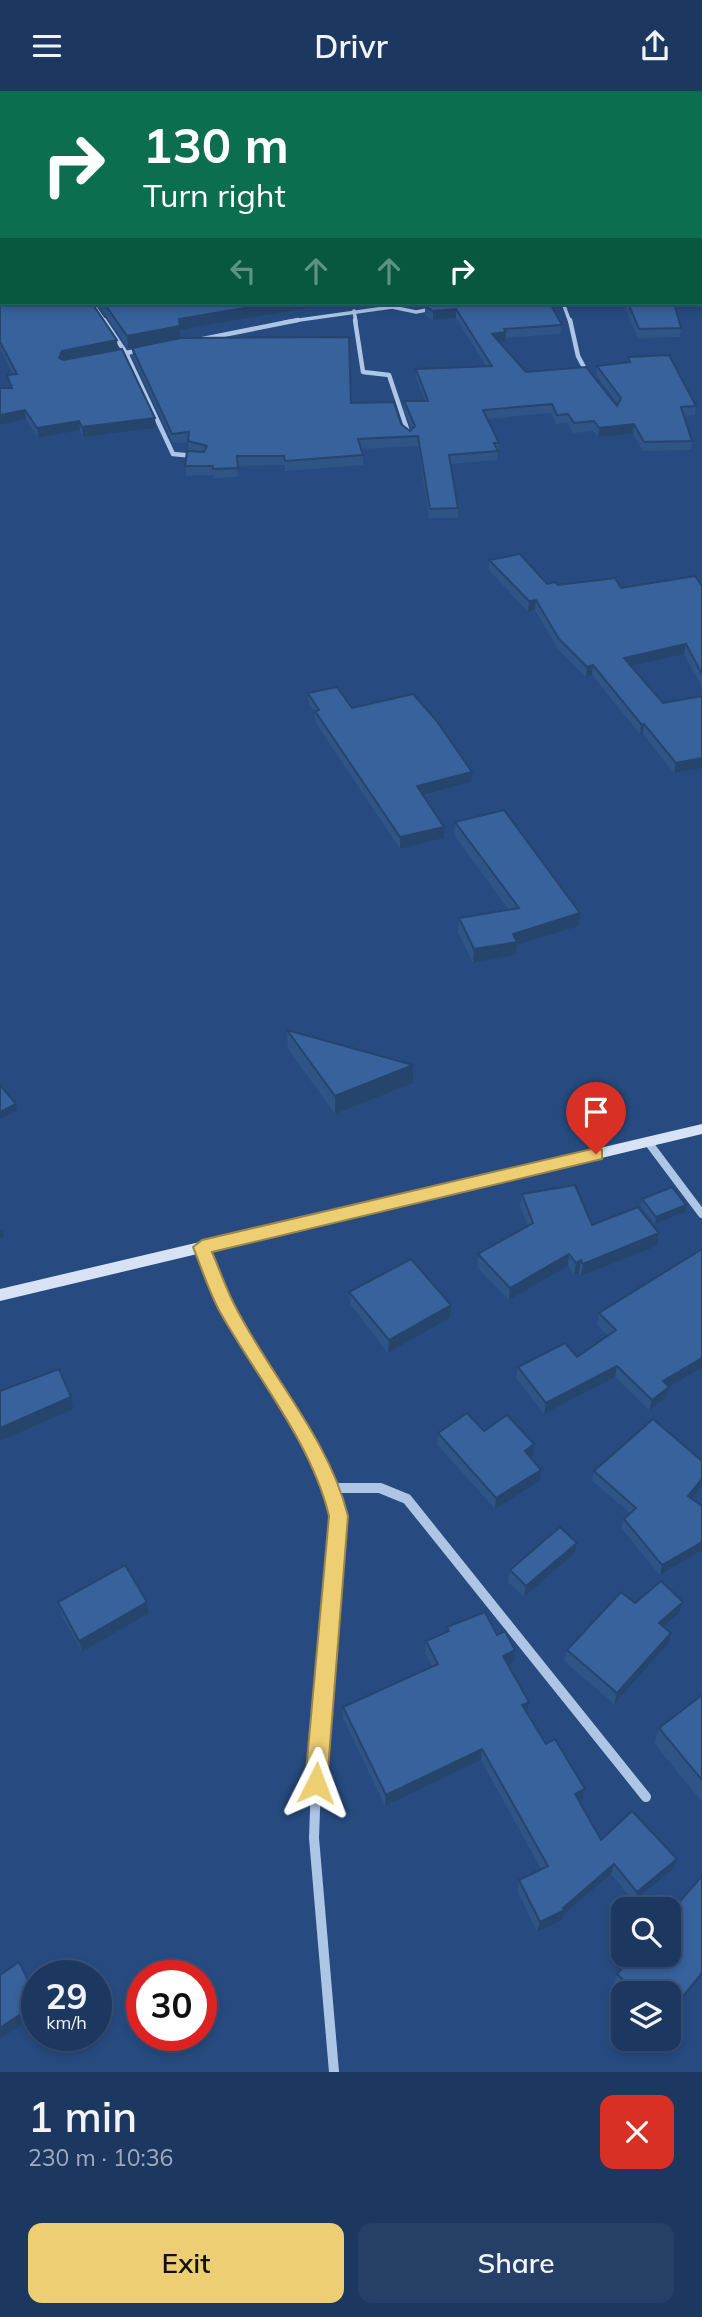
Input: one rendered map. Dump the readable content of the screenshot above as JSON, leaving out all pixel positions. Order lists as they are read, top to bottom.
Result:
{
  "page": {
    "header": "Drivr",
    "turn": ["130 m", "Turn right"],
    "speed": "29 km/h",
    "limit": "30",
    "heading": ["1 min", "230 m · 10:36"],
    "buttons": ["Exit", "Share"]
  }
}
